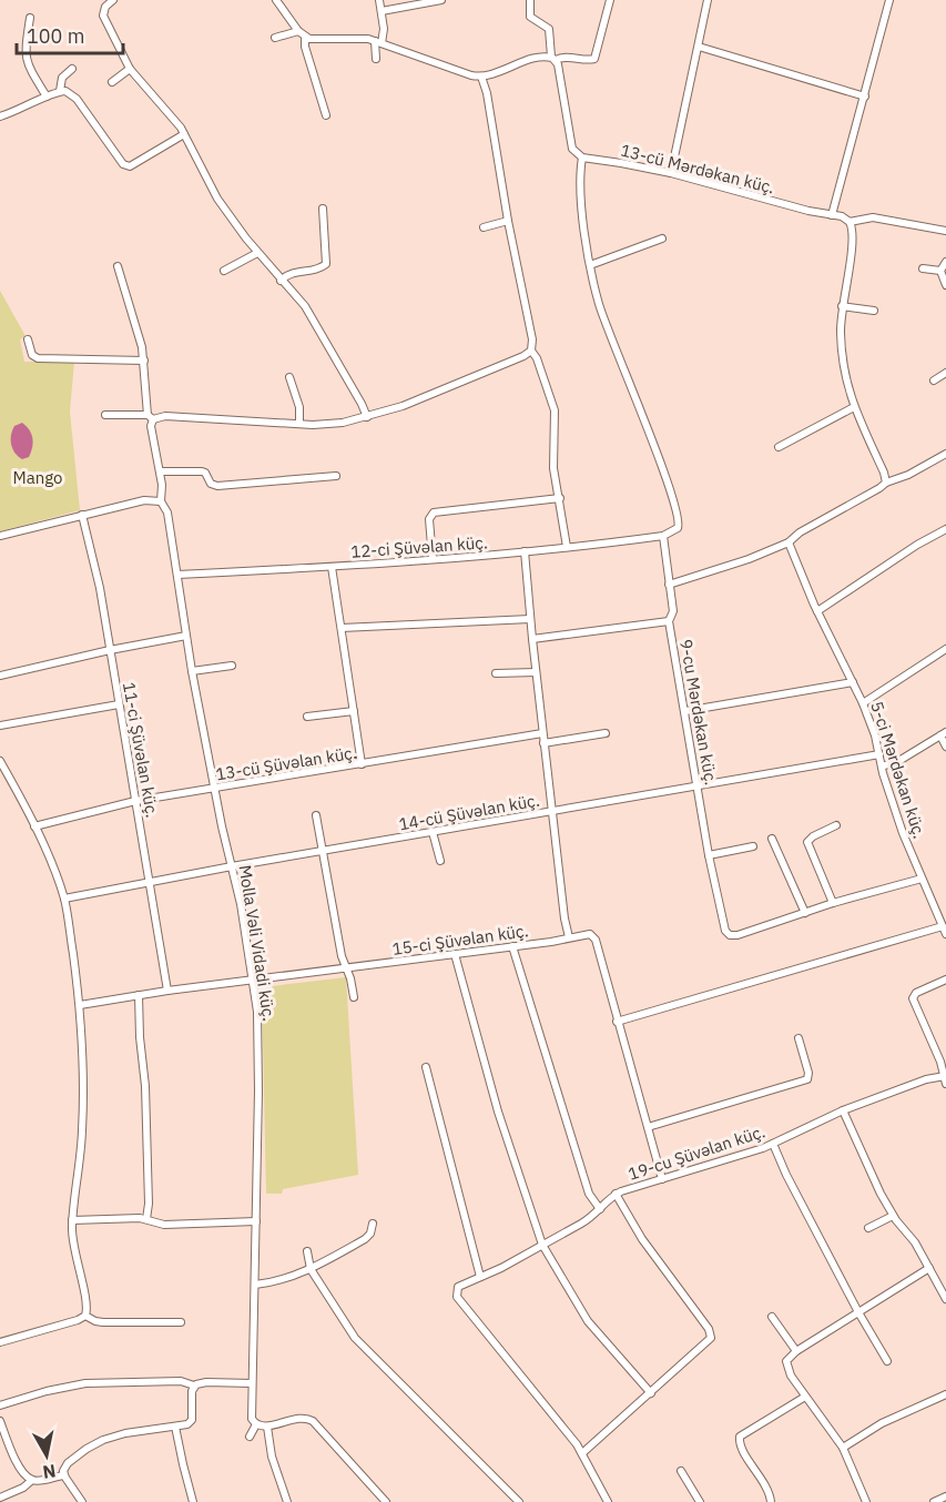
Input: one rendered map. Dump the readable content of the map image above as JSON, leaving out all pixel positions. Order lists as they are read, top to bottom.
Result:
{
  "streets": {
    "street": [
      "13-cü Mərdəkan küç.",
      "12-ci Şüvəlan küç.",
      "9-cu Mərdəkan küç.",
      "11-ci Şüvəlan küç.",
      "13-cü Şüvəlan küç.",
      "5-ci Mərdəkan küç.",
      "14-cü Şüvəlan küç.",
      "15-ci Şüvəlan küç.",
      "Molla Vəli Vidadi küç.",
      "19-cu Şüvəlan küç."
    ]
  },
  "crossings": [
    ["12-ci Şüvəlan küç.", "9-cu Mərdəkan küç."],
    ["12-ci Şüvəlan küç.", "Molla Vəli Vidadi küç."],
    ["9-cu Mərdəkan küç.", "5-ci Mərdəkan küç."],
    ["9-cu Mərdəkan küç.", "14-cü Şüvəlan küç."],
    ["11-ci Şüvəlan küç.", "13-cü Şüvəlan küç."],
    ["11-ci Şüvəlan küç.", "14-cü Şüvəlan küç."],
    ["11-ci Şüvəlan küç.", "15-ci Şüvəlan küç."],
    ["13-cü Şüvəlan küç.", "Molla Vəli Vidadi küç."],
    ["5-ci Mərdəkan küç.", "14-cü Şüvəlan küç."],
    ["14-cü Şüvəlan küç.", "Molla Vəli Vidadi küç."],
    ["15-ci Şüvəlan küç.", "Molla Vəli Vidadi küç."],
    ["15-ci Şüvəlan küç.", "19-cu Şüvəlan küç."]
  ],
  "parks": ["Mango"],
  "scale_bar": "100 m",
  "north": "bottom"
}
